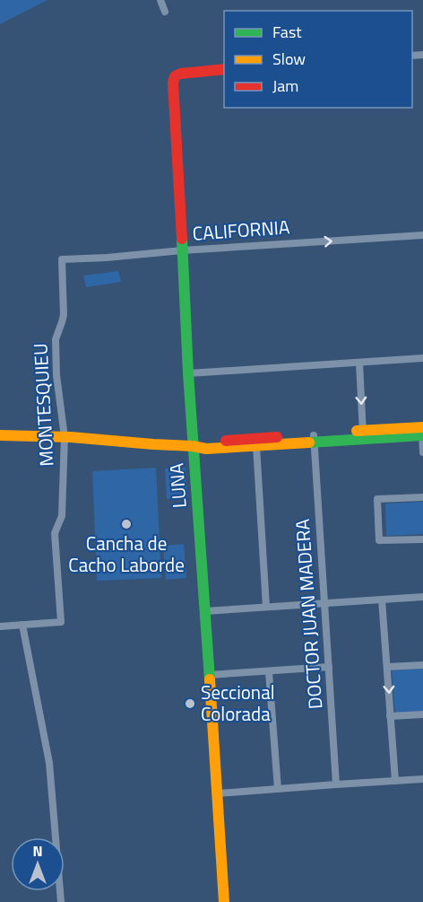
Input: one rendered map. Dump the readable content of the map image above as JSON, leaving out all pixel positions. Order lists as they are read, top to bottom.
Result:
{
  "streets": {
    "street": [
      "CALIFORNIA",
      "MONTESQUIEU",
      "LUNA",
      "DOCTOR JUAN MADERA"
    ]
  },
  "crossings": [
    ["CALIFORNIA", "MONTESQUIEU"],
    ["CALIFORNIA", "LUNA"]
  ],
  "one_way": ["CALIFORNIA"],
  "places": ["Cancha de Cacho Laborde", "Seccional Colorada"],
  "legend": ["Fast", "Slow", "Jam"],
  "north": "top"
}
